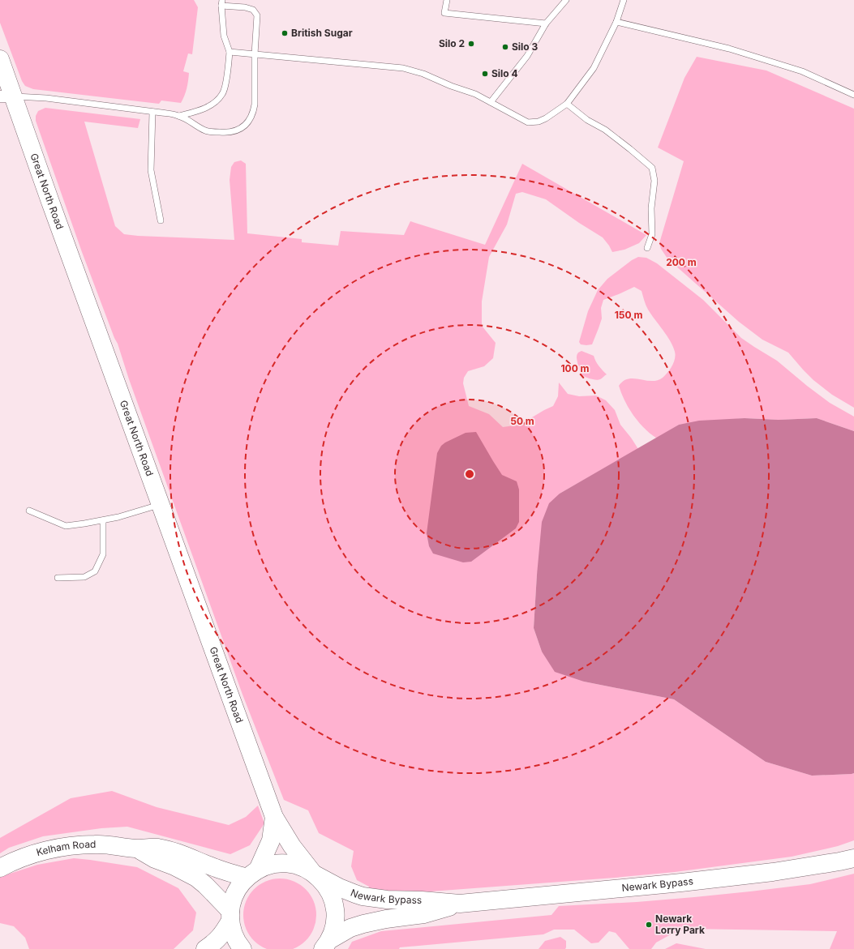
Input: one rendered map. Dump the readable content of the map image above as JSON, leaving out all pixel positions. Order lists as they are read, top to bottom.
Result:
{
  "streets": {
    "main road": ["Great North Road", "Kelham Road", "Newark Bypass"]
  },
  "crossings": [
    ["Great North Road", "Kelham Road"],
    ["Great North Road", "Newark Bypass"],
    ["Kelham Road", "Newark Bypass"]
  ],
  "places": [
    "British Sugar",
    "Silo 2",
    "Silo 3",
    "Silo 4",
    "Newark Lorry Park"
  ],
  "rings": [
    "200 m",
    "150 m",
    "100 m",
    "50 m"
  ]
}
